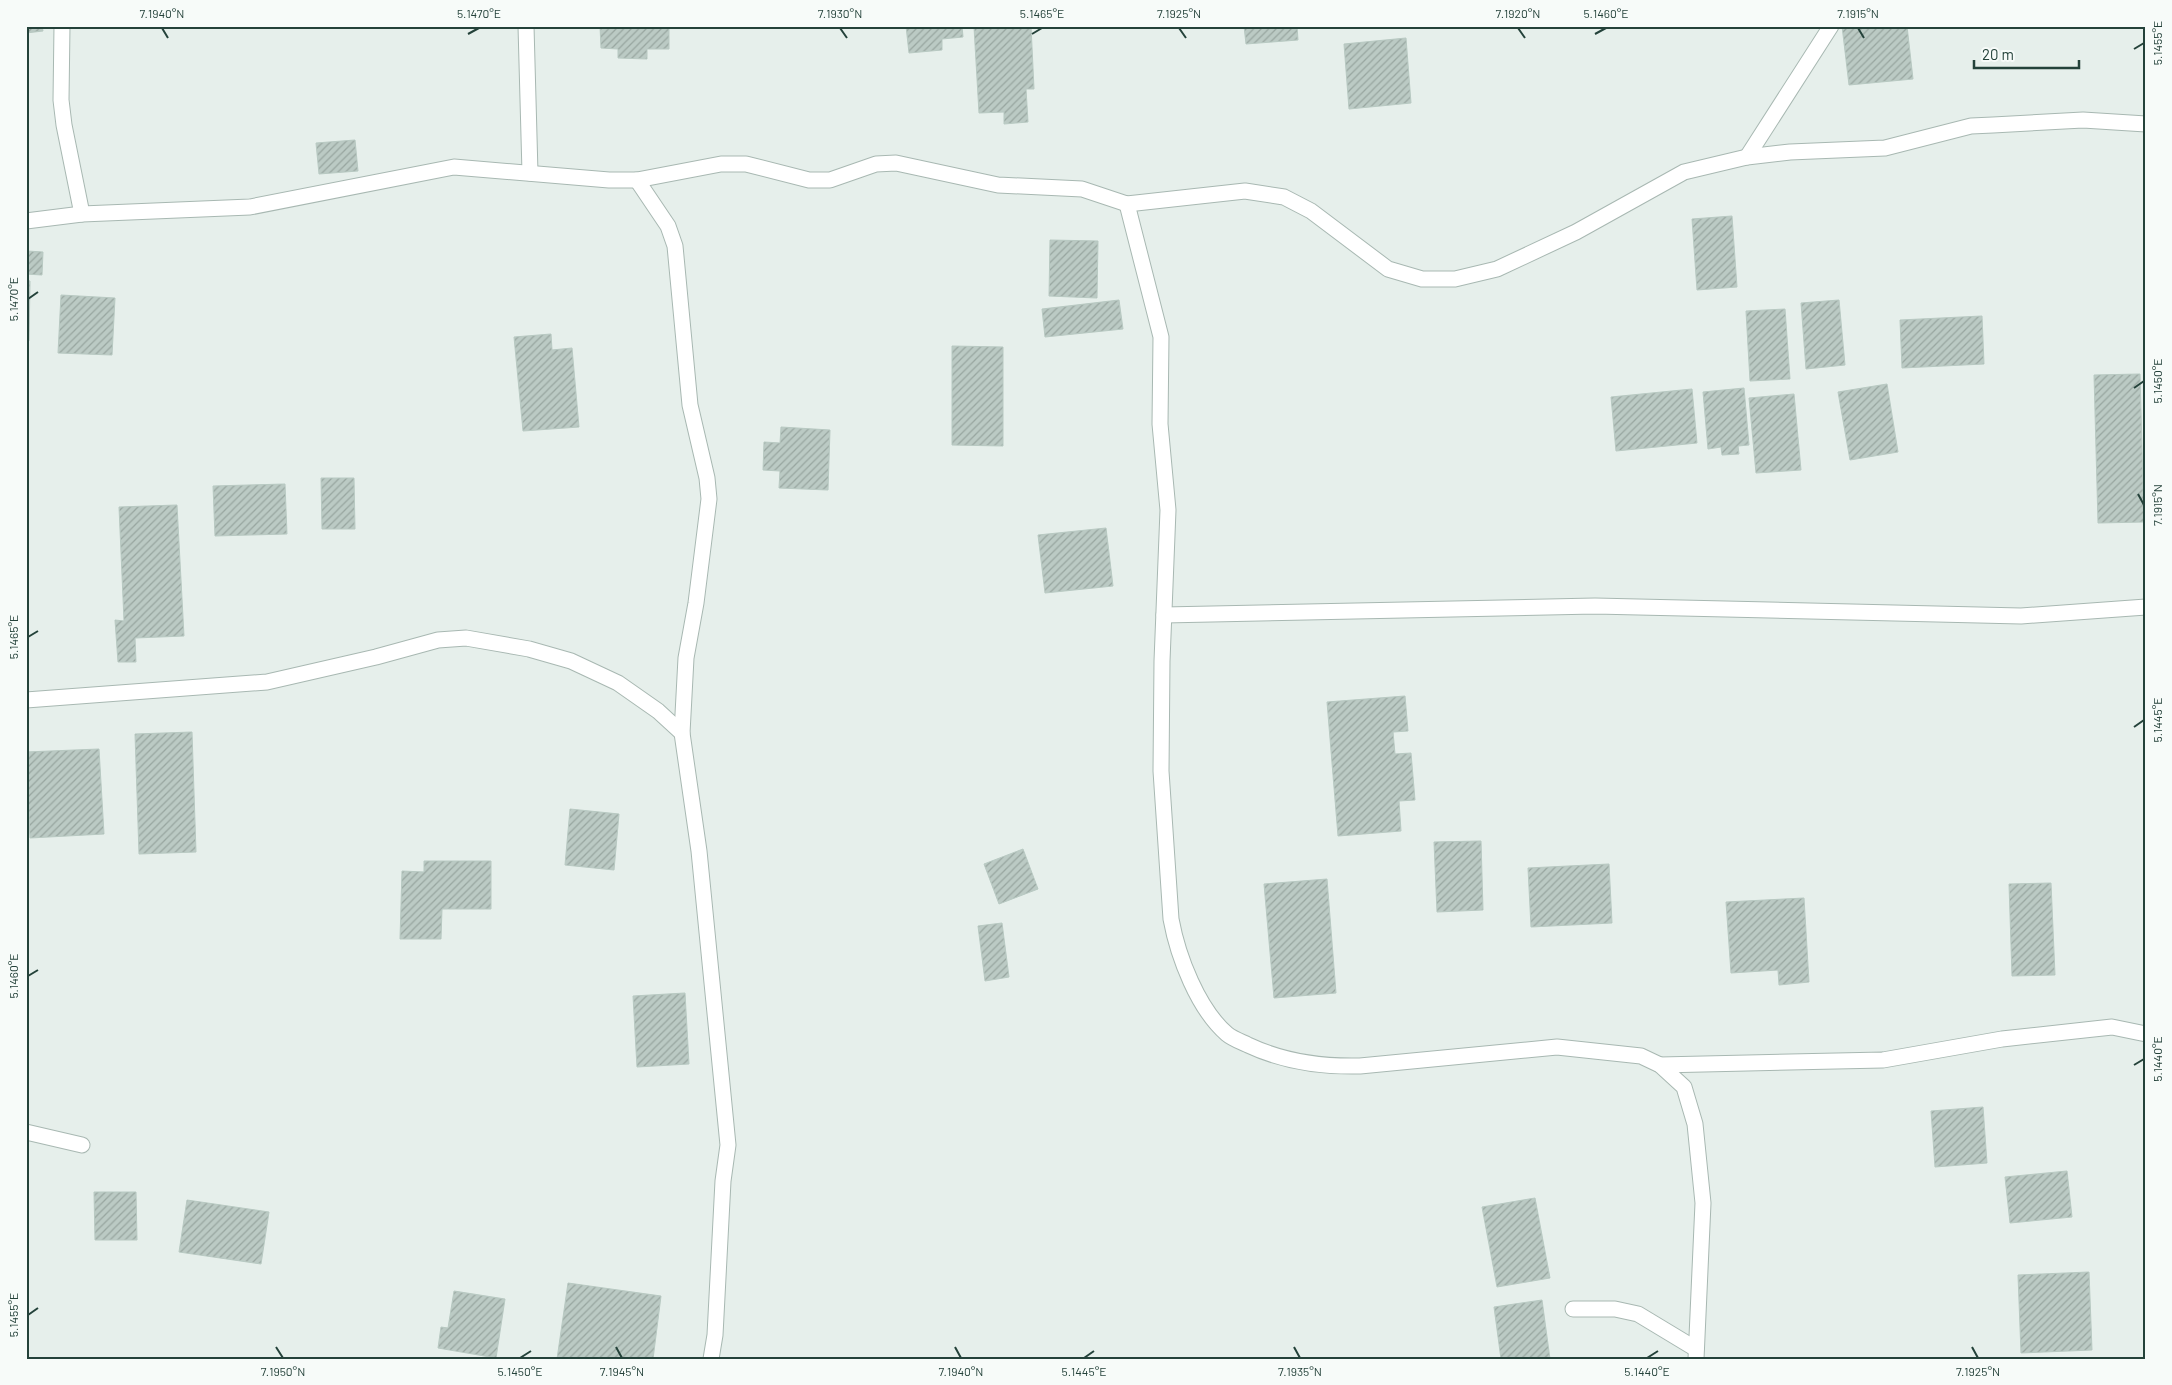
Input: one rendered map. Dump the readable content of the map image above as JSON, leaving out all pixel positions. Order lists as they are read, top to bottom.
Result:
{
  "scale_bar": "20 m",
  "coordinates": [
    "7.1940°N",
    "5.1470°E",
    "7.1930°N",
    "5.1465°E",
    "7.1925°N",
    "7.1920°N",
    "5.1460°E",
    "7.1915°N",
    "5.1455°E",
    "5.1450°E",
    "5.1445°E",
    "5.1440°E",
    "7.1950°N",
    "7.1945°N",
    "7.1935°N"
  ]
}
